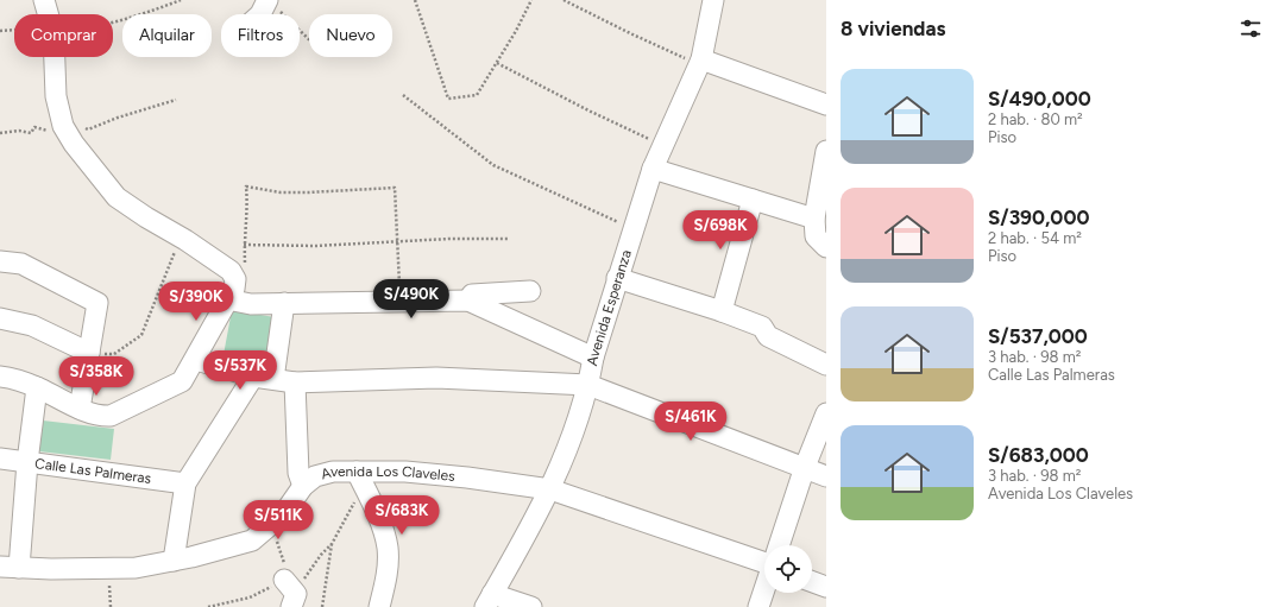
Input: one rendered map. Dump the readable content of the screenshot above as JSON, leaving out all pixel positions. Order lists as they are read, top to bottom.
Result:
{
  "streets": {
    "street": ["Avenida Esperanza", "Calle Las Palmeras", "Avenida Los Claveles"]
  },
  "crossings": [
    ["Avenida Esperanza", "Avenida Los Claveles"]
  ],
  "page": {
    "heading": "8 viviendas",
    "chip": [
      "Comprar",
      "Alquilar",
      "Filtros",
      "Nuevo"
    ],
    "list": [
      {
        "name": "S/490,000",
        "note": "2 hab. · 80 m² · Piso"
      },
      {
        "name": "S/390,000",
        "note": "2 hab. · 54 m² · Piso"
      },
      {
        "name": "S/537,000",
        "note": "3 hab. · 98 m² · Calle Las Palmeras"
      },
      {
        "name": "S/683,000",
        "note": "3 hab. · 98 m² · Avenida Los Claveles"
      }
    ],
    "price": [
      "S/698K",
      "S/490K",
      "S/390K",
      "S/537K",
      "S/358K",
      "S/461K",
      "S/683K",
      "S/511K"
    ]
  }
}
